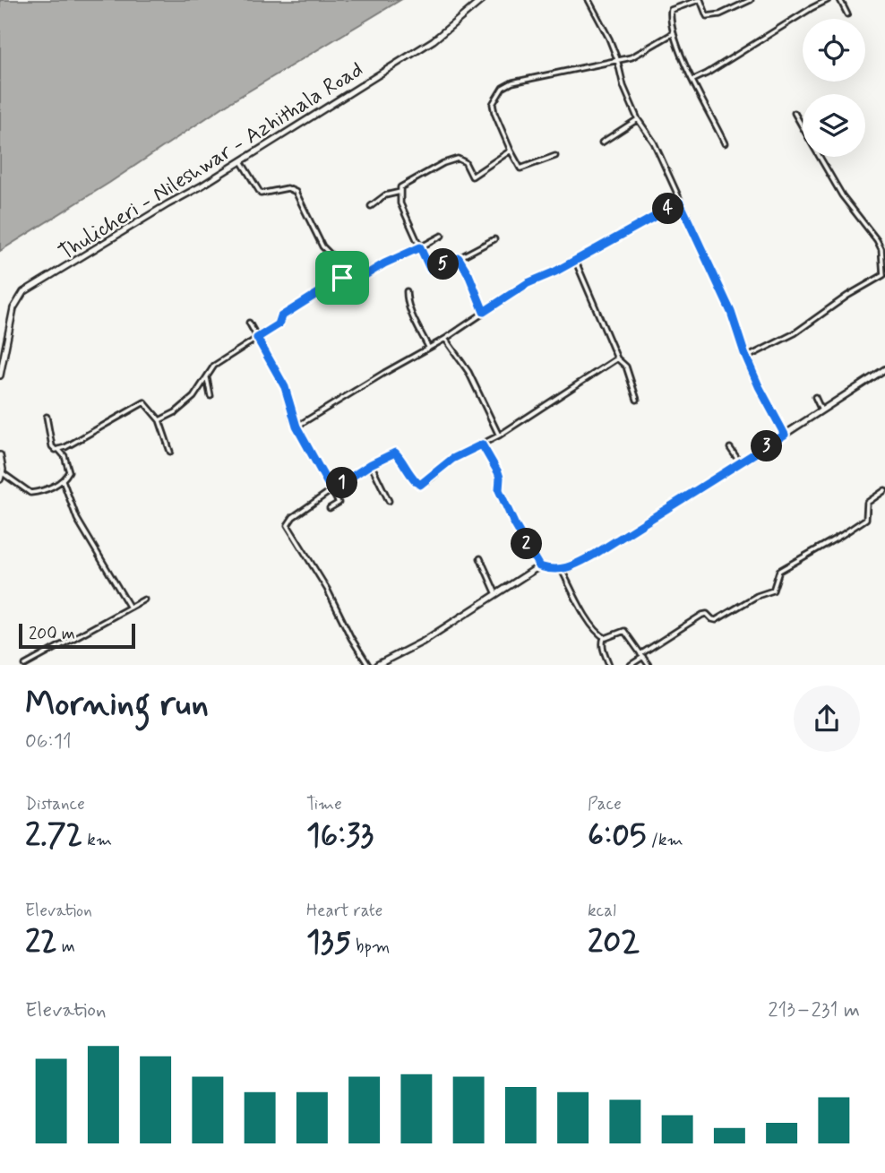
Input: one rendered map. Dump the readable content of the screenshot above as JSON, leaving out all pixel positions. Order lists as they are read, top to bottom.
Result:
{
  "streets": {
    "main road": ["Thulicheri - Nileshwar - Azhithala Road"]
  },
  "scale_bar": "200 m",
  "page": {
    "pins": [
      "4",
      "5",
      "3",
      "1",
      "2"
    ],
    "scale": "200 m",
    "heading": ["Morning run", "06:11"],
    "stats": [
      ["Distance", "2.72 km"],
      ["Time", "16:33"],
      ["Pace", "6:05 /km"],
      ["Elevation", "22 m"],
      ["Heart rate", "135 bpm"],
      ["kcal", "202"]
    ],
    "chart": ["Elevation", "213–231 m"]
  }
}
